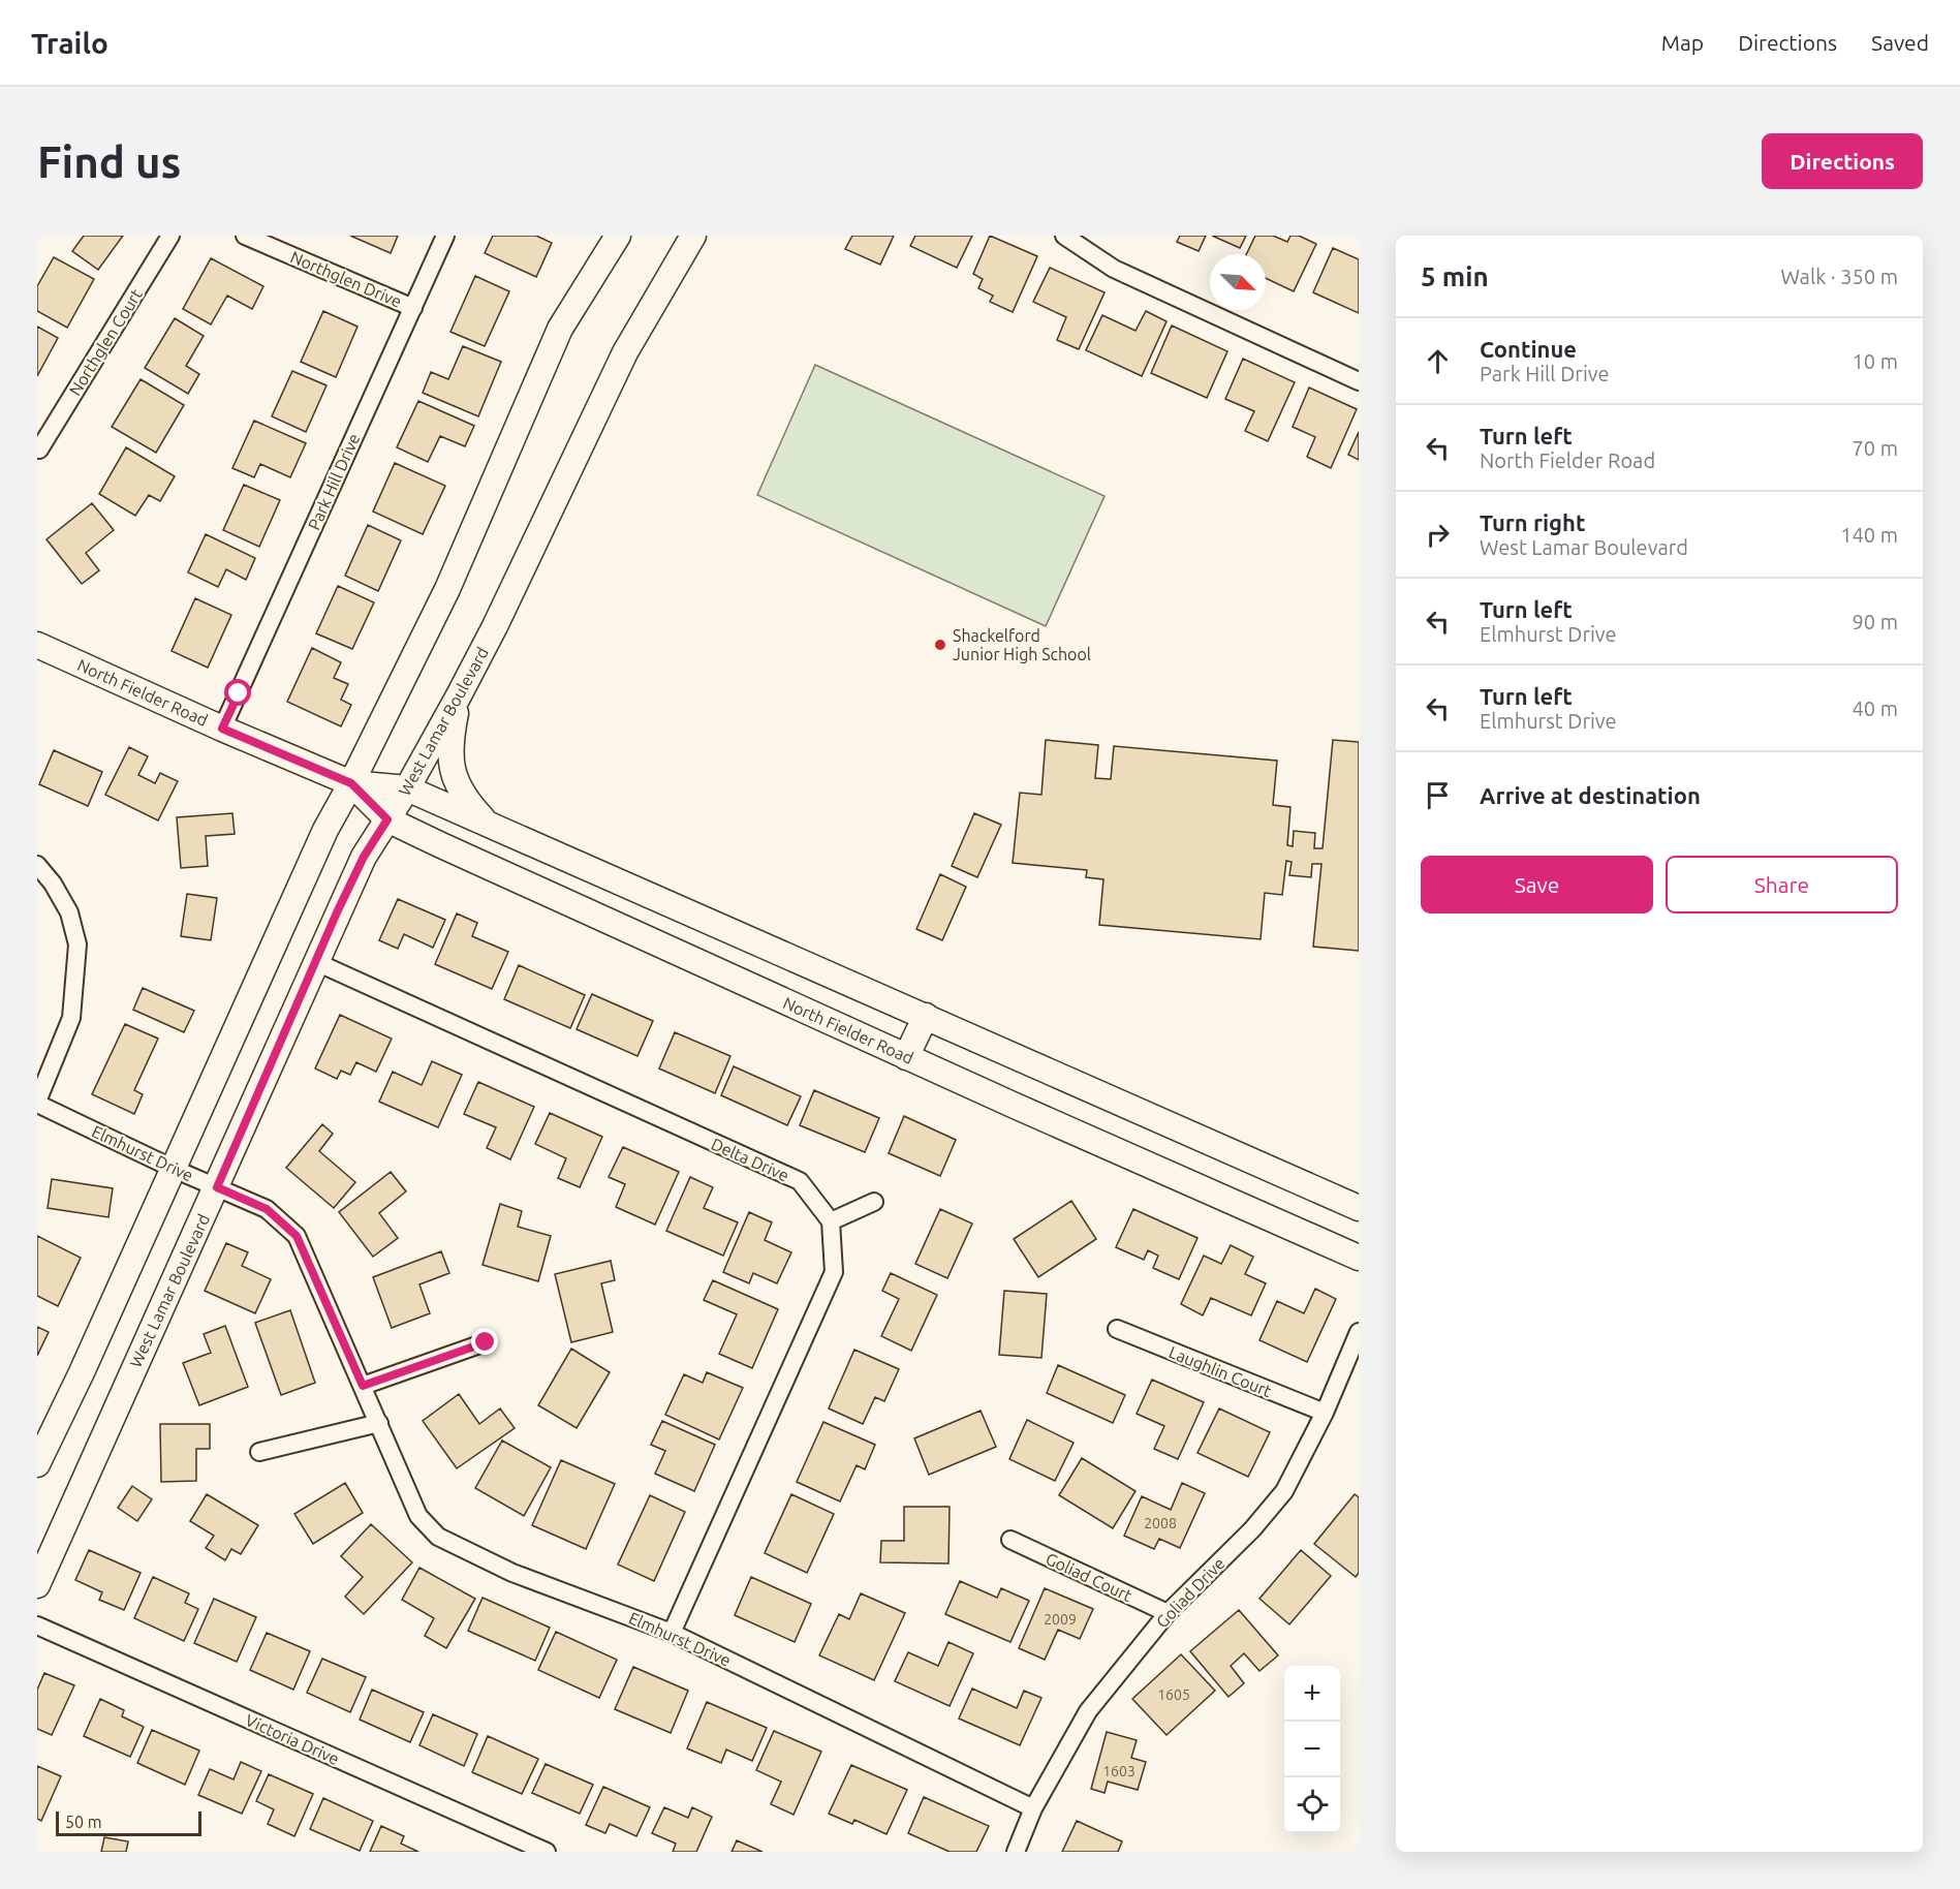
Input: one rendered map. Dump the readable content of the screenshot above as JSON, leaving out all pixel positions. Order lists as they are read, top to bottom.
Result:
{
  "streets": {
    "main road": ["North Fielder Road", "West Lamar Boulevard"],
    "street": [
      "Northglen Drive",
      "Northglen Court",
      "Park Hill Drive",
      "Elmhurst Drive",
      "Delta Drive",
      "Laughlin Court",
      "Goliad Court",
      "Goliad Drive",
      "Victoria Drive"
    ]
  },
  "crossings": [
    ["Northglen Drive", "Park Hill Drive"],
    ["Park Hill Drive", "North Fielder Road"],
    ["North Fielder Road", "West Lamar Boulevard"],
    ["West Lamar Boulevard", "Elmhurst Drive"],
    ["West Lamar Boulevard", "Delta Drive"],
    ["Elmhurst Drive", "Goliad Drive"],
    ["Laughlin Court", "Goliad Drive"],
    ["Goliad Court", "Goliad Drive"]
  ],
  "places": ["Shackelford Junior High School"],
  "house_numbers": [
    "2008",
    "2009",
    "1605",
    "1603"
  ],
  "scale_bar": "50 m",
  "north": "bottom right",
  "page": {
    "header": "Trailo",
    "nav": ["Map", "Directions", "Saved"],
    "buttons": [
      "Directions",
      ["Save", "Share"]
    ],
    "title": "Find us",
    "heading": ["5 min", "Walk · 350 m"],
    "list": [
      ["Continue", "Park Hill Drive", "10 m"],
      ["Turn left", "North Fielder Road", "70 m"],
      ["Turn right", "West Lamar Boulevard", "140 m"],
      ["Turn left", "Elmhurst Drive", "90 m"],
      ["Turn left", "Elmhurst Drive", "40 m"],
      "Arrive at destination"
    ],
    "map_buttons": ["+", "−"],
    "scale": "50 m"
  }
}
